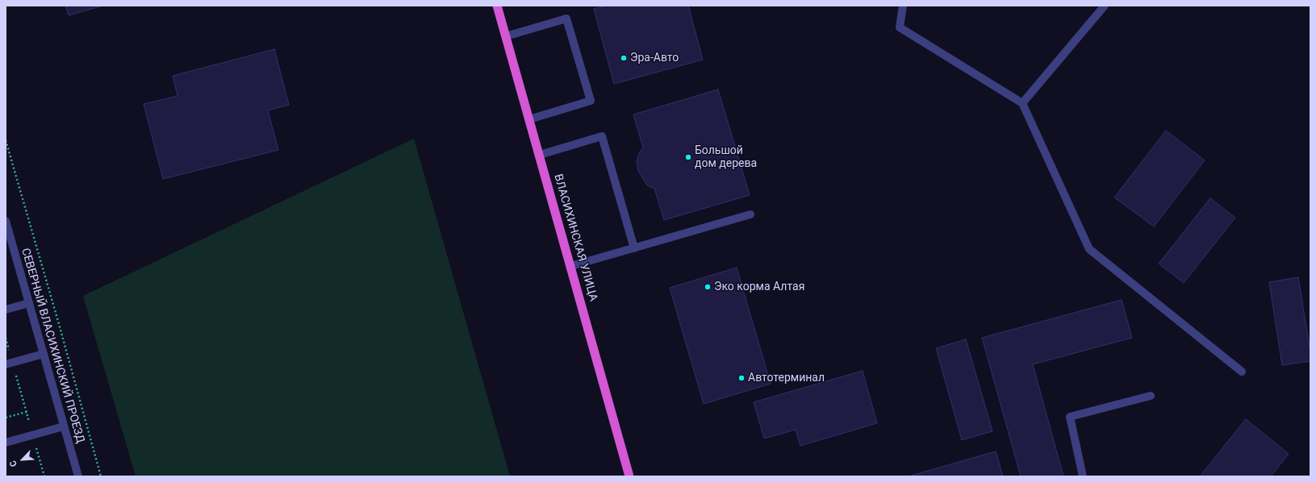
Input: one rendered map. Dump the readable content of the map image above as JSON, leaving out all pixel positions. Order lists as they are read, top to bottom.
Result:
{
  "streets": {
    "highway": ["ВЛАСИХИНСКАЯ УЛИЦА"],
    "street": ["СЕВЕРНЫЙ ВЛАСИХИНСКИЙ ПРОЕЗД"]
  },
  "places": [
    "Эра-Авто",
    "Большой дом дерева",
    "Эко корма Алтая",
    "Автотерминал"
  ],
  "north": "bottom left"
}
